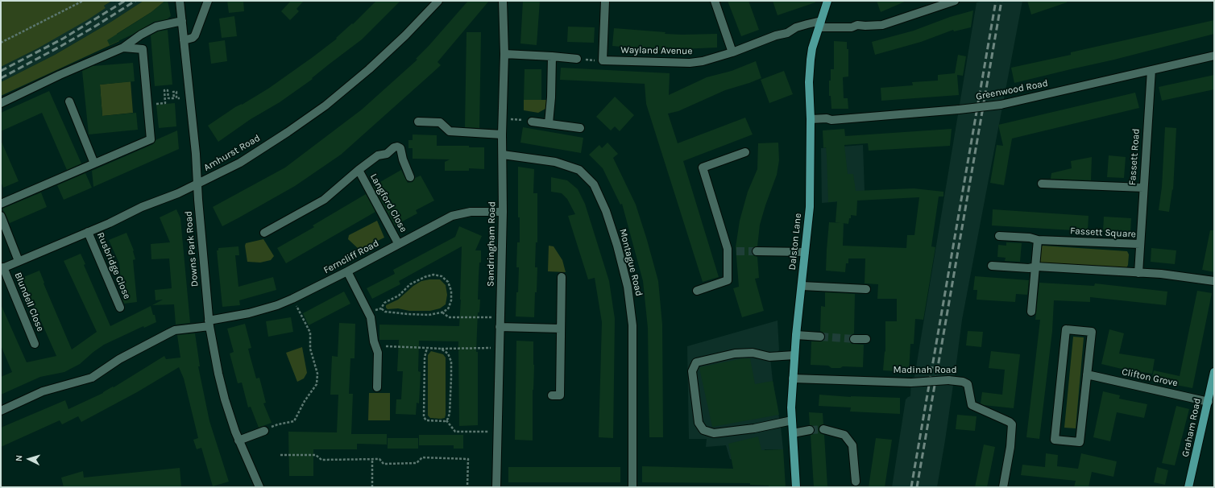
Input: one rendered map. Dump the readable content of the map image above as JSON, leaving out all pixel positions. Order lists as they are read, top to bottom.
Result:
{
  "streets": {
    "main road": ["Dalston Lane", "Graham Road"],
    "street": [
      "Wayland Avenue",
      "Greenwood Road",
      "Amhurst Road",
      "Fassett Road",
      "Langford Close",
      "Fassett Square",
      "Sandringham Road",
      "Downs Park Road",
      "Ferncliff Road",
      "Montague Road",
      "Rusbridge Close",
      "Blundell Close",
      "Madinah Road",
      "Clifton Grove"
    ]
  },
  "crossings": [
    ["Wayland Avenue", "Dalston Lane"],
    ["Greenwood Road", "Fassett Road"],
    ["Greenwood Road", "Dalston Lane"],
    ["Amhurst Road", "Downs Park Road"],
    ["Amhurst Road", "Rusbridge Close"],
    ["Amhurst Road", "Blundell Close"],
    ["Fassett Road", "Fassett Square"],
    ["Langford Close", "Ferncliff Road"],
    ["Dalston Lane", "Madinah Road"],
    ["Sandringham Road", "Ferncliff Road"],
    ["Sandringham Road", "Montague Road"],
    ["Downs Park Road", "Ferncliff Road"],
    ["Clifton Grove", "Graham Road"]
  ],
  "north": "left"
}
